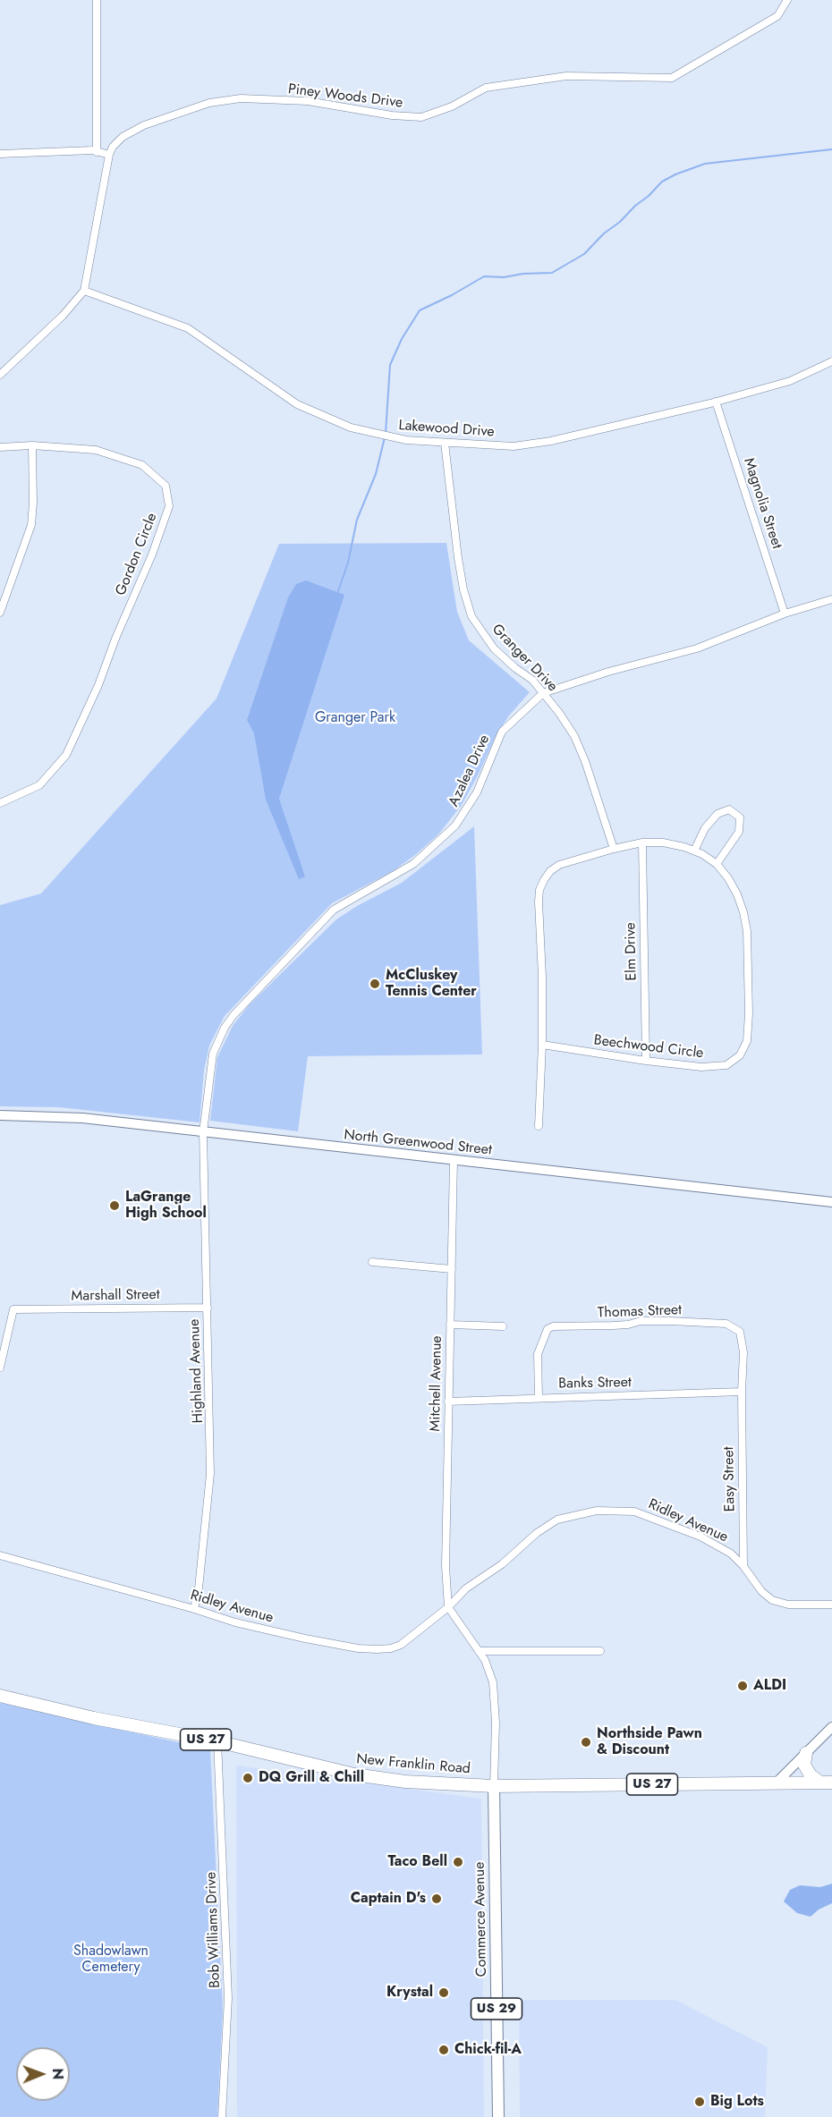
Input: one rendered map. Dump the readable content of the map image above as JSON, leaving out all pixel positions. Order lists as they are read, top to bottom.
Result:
{
  "streets": {
    "highway": ["US 27", "New Franklin Road"],
    "main road": ["North Greenwood Street", "Commerce Avenue", "US 29"],
    "street": [
      "Piney Woods Drive",
      "Lakewood Drive",
      "Magnolia Street",
      "Gordon Circle",
      "Granger Drive",
      "Azalea Drive",
      "Elm Drive",
      "Beechwood Circle",
      "Marshall Street",
      "Thomas Street",
      "Highland Avenue",
      "Mitchell Avenue",
      "Banks Street",
      "Easy Street",
      "Ridley Avenue",
      "Bob Williams Drive"
    ]
  },
  "crossings": [
    ["Lakewood Drive", "Magnolia Street"],
    ["Lakewood Drive", "Granger Drive"],
    ["Magnolia Street", "Azalea Drive"],
    ["Granger Drive", "Azalea Drive"],
    ["Granger Drive", "Beechwood Circle"],
    ["Azalea Drive", "North Greenwood Street"],
    ["Azalea Drive", "Highland Avenue"],
    ["Elm Drive", "Beechwood Circle"],
    ["North Greenwood Street", "Highland Avenue"],
    ["North Greenwood Street", "Mitchell Avenue"],
    ["Marshall Street", "Highland Avenue"],
    ["Thomas Street", "Banks Street"],
    ["Thomas Street", "Easy Street"],
    ["Highland Avenue", "Ridley Avenue"],
    ["Mitchell Avenue", "Banks Street"],
    ["Mitchell Avenue", "Ridley Avenue"],
    ["Banks Street", "Easy Street"],
    ["Easy Street", "Ridley Avenue"],
    ["New Franklin Road", "Commerce Avenue"],
    ["New Franklin Road", "Bob Williams Drive"]
  ],
  "parks": ["Granger Park", "Shadowlawn Cemetery"],
  "places": [
    "McCluskey Tennis Center",
    "LaGrange High School",
    "ALDI",
    "Northside Pawn & Discount",
    "DQ Grill & Chill",
    "Taco Bell",
    "Captain D's",
    "Krystal",
    "Chick-fil-A",
    "Big Lots"
  ],
  "north": "right"
}
